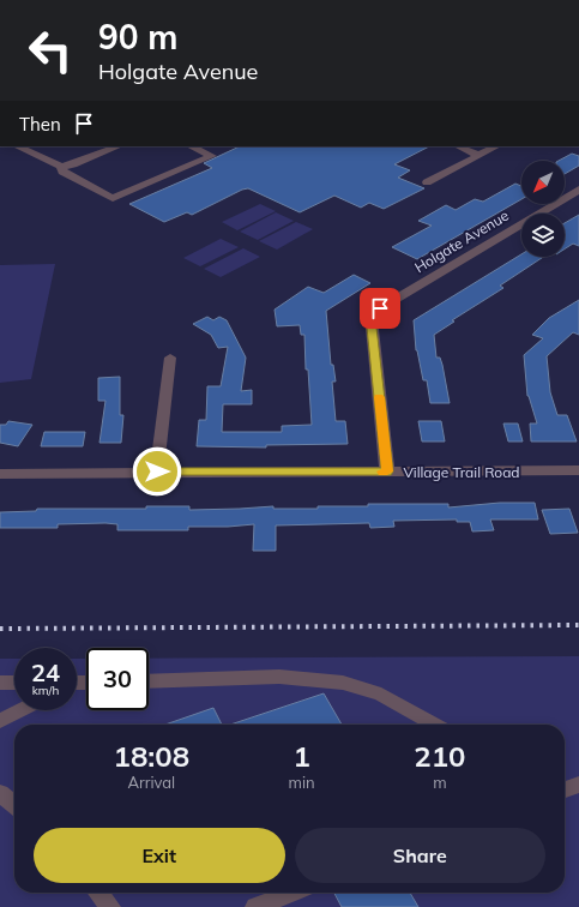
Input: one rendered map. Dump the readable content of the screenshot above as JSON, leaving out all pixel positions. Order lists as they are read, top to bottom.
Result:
{
  "streets": {
    "street": ["Holgate Avenue", "Village Trail Road"]
  },
  "crossings": [
    ["Holgate Avenue", "Village Trail Road"]
  ],
  "north": "bottom left",
  "page": {
    "turn": ["90 m", "Holgate Avenue"],
    "then": "Then",
    "speed": "24 km/h",
    "limit": "30",
    "eta": [
      "18:08",
      "Arrival",
      "1",
      "min",
      "210",
      "m"
    ],
    "buttons": ["Exit", "Share"]
  }
}
